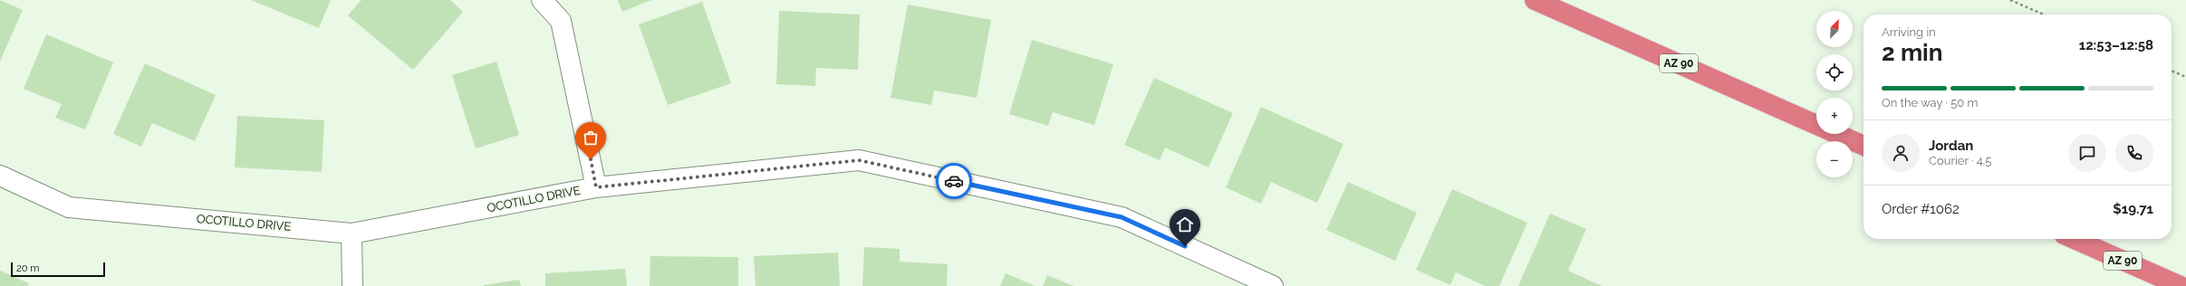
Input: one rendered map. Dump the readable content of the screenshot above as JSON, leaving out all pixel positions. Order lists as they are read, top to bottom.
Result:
{
  "streets": {
    "highway": ["AZ 90"],
    "street": ["OCOTILLO DRIVE"]
  },
  "scale_bar": "20 m",
  "north": "top right",
  "page": {
    "map_buttons": ["+", "−"],
    "heading": ["2 min", "Arriving in", "12:53–12:58"],
    "panel": [
      "Jordan",
      "Courier · 4.5",
      "Order #1062",
      "$19.71"
    ],
    "bar": "On the way · 50 m",
    "scale": "20 m"
  }
}
